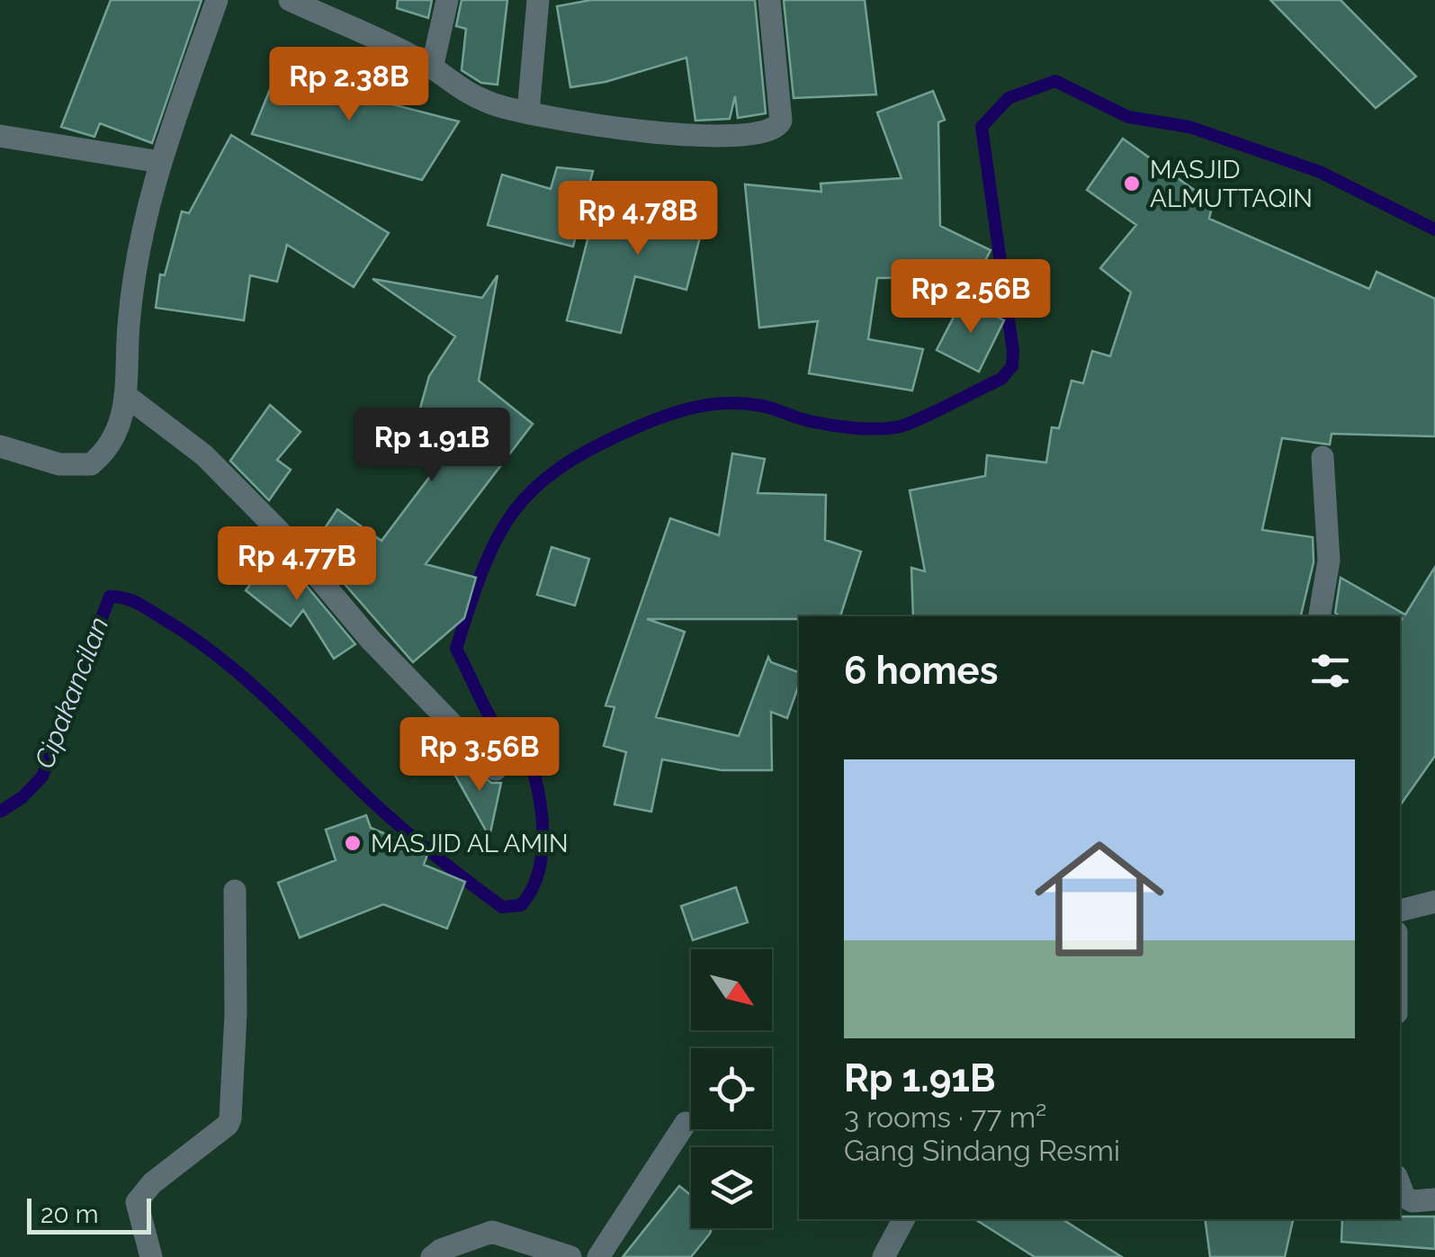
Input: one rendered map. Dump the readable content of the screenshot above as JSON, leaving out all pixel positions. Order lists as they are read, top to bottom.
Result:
{
  "water": ["Cipakancilan"],
  "places": ["MASJID ALMUTTAQIN", "MASJID AL AMIN"],
  "scale_bar": "20 m",
  "north": "bottom right",
  "page": {
    "price": [
      "Rp 2.38B",
      "Rp 4.78B",
      "Rp 2.56B",
      "Rp 1.91B",
      "Rp 4.77B",
      "Rp 3.56B"
    ],
    "heading": "6 homes",
    "list": [
      {
        "name": "Rp 1.91B",
        "note": "3 rooms · 77 m² · Gang Sindang Resmi"
      }
    ],
    "scale": "20 m"
  }
}
